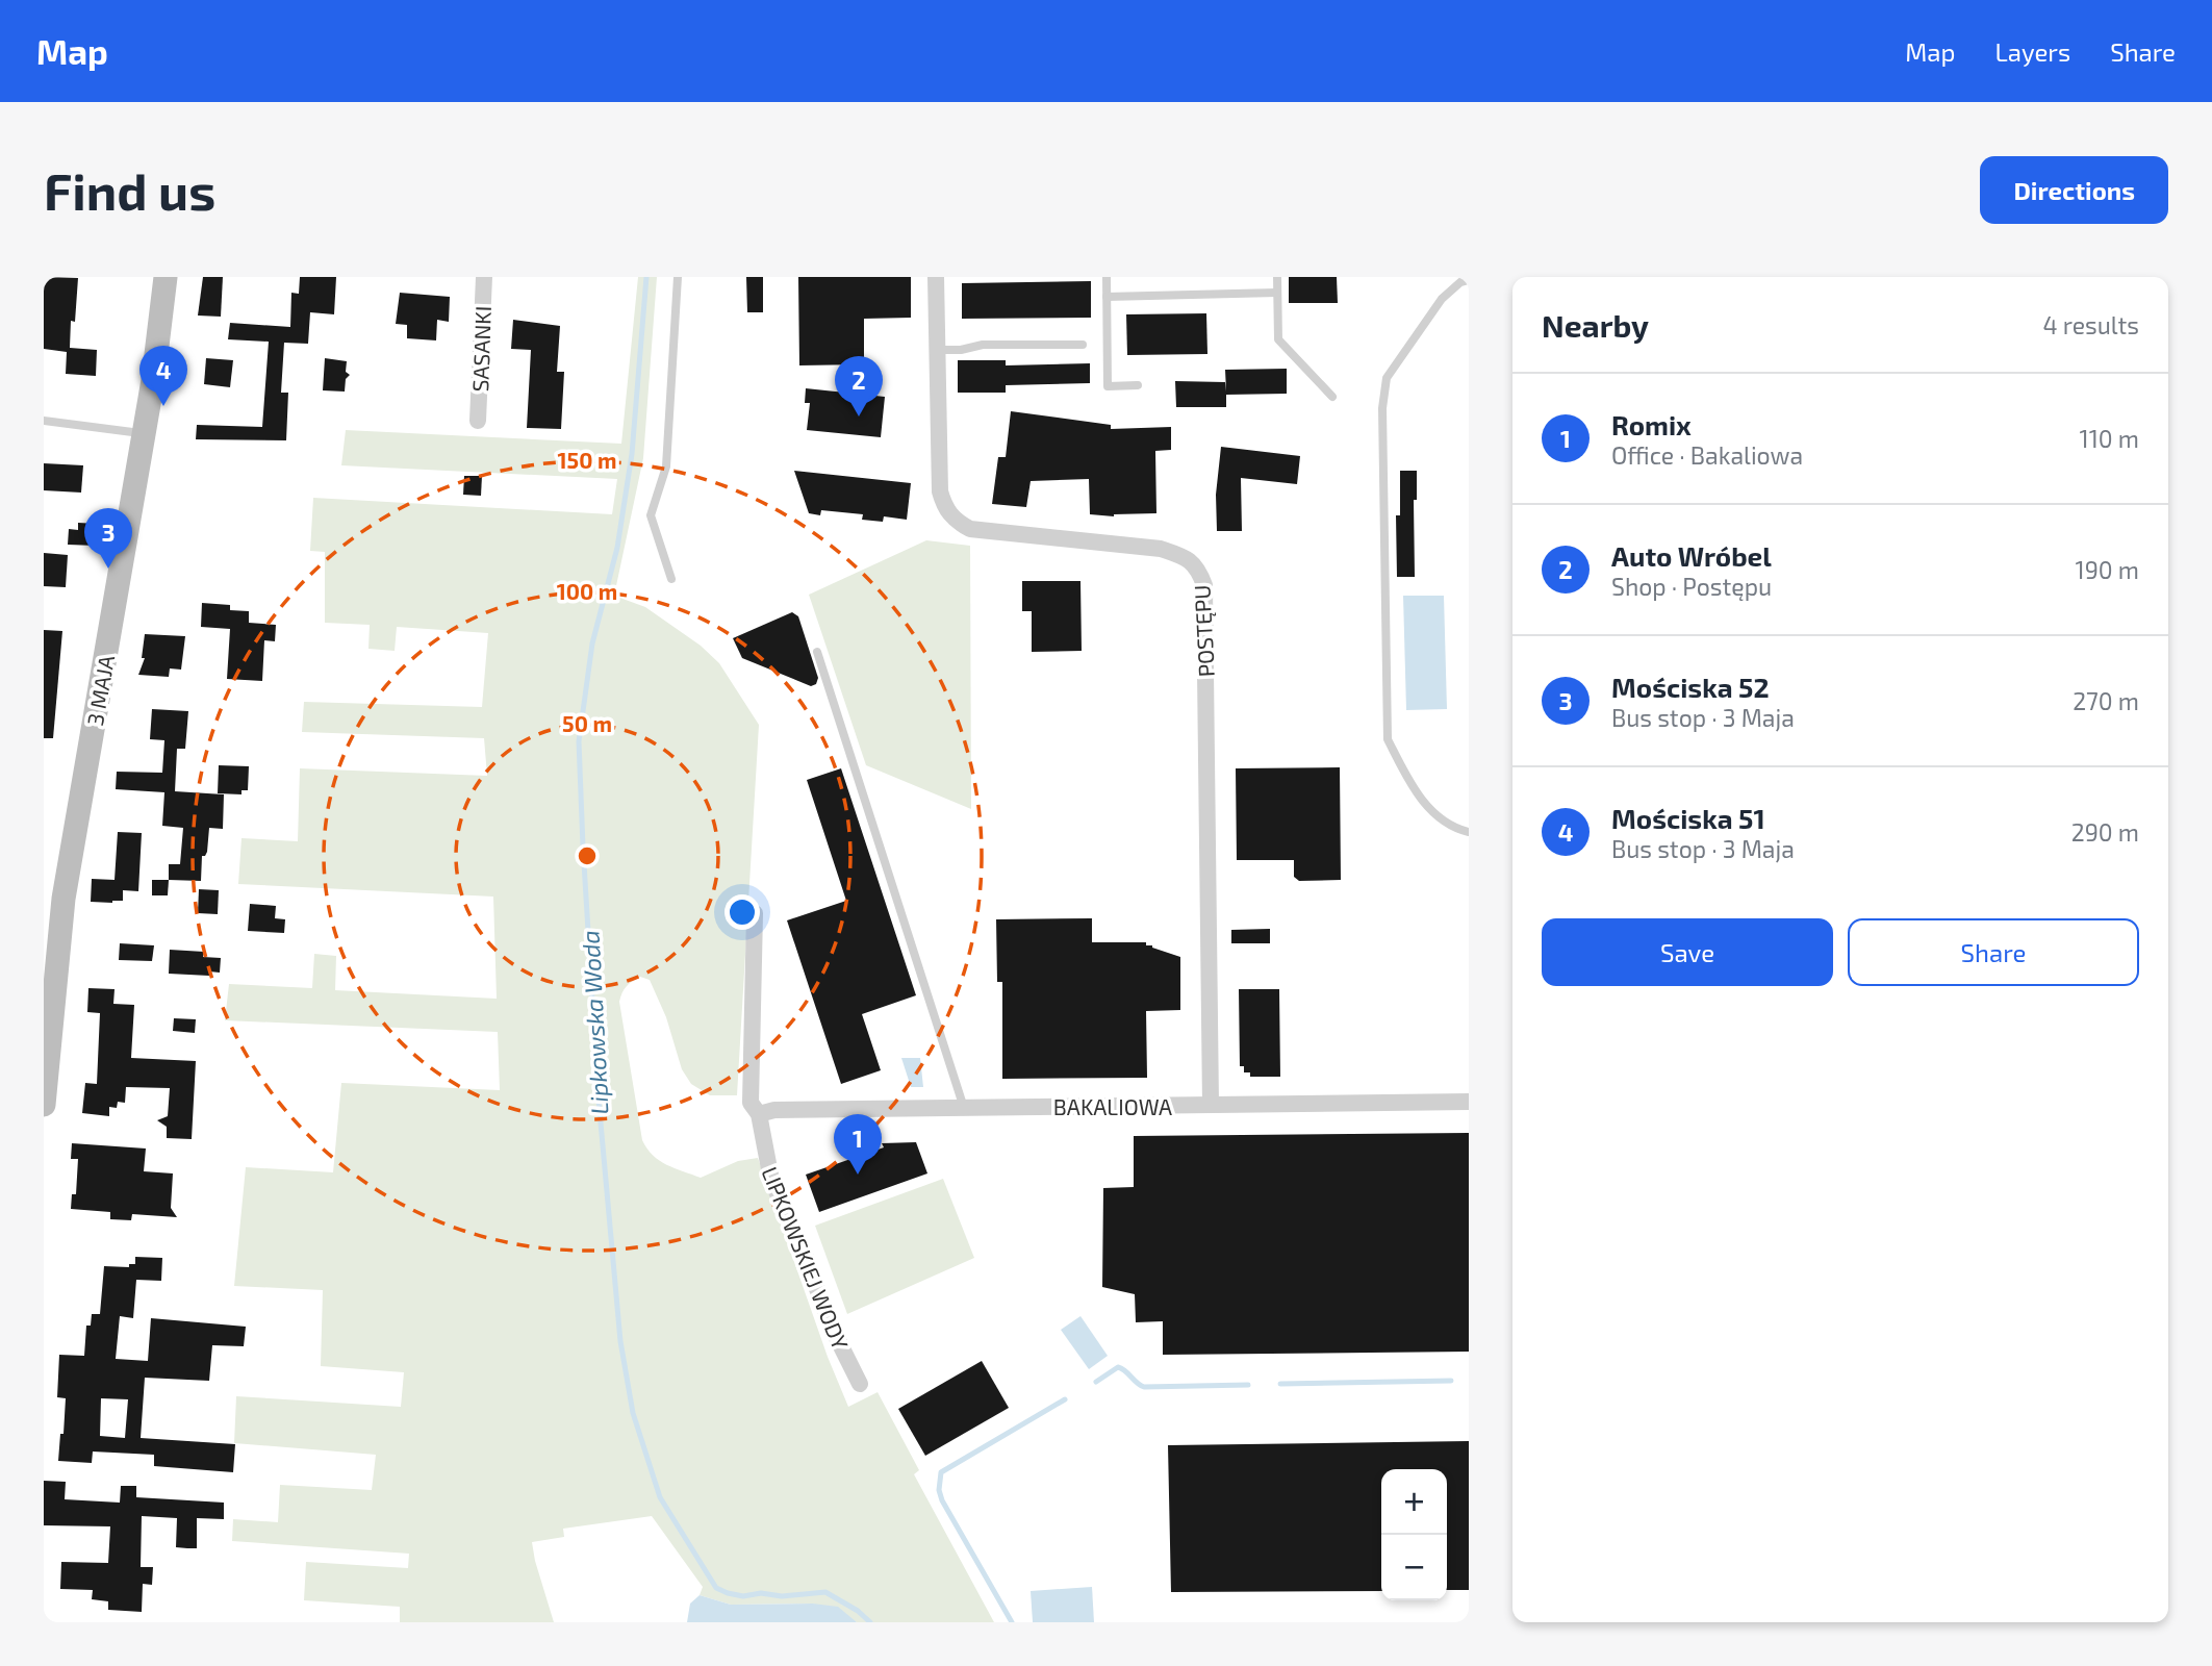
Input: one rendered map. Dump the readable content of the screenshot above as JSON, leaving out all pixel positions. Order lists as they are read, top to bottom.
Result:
{
  "streets": {
    "main road": ["3 MAJA"],
    "street": [
      "SASANKI",
      "POSTĘPU",
      "BAKALIOWA",
      "LIPKOWSKIEJ WODY"
    ]
  },
  "crossings": [
    ["POSTĘPU", "BAKALIOWA"],
    ["BAKALIOWA", "LIPKOWSKIEJ WODY"]
  ],
  "water": ["Lipkowska Woda"],
  "page": {
    "header": "Map",
    "nav": ["Map", "Layers", "Share"],
    "buttons": [
      "Directions",
      ["Save", "Share"]
    ],
    "title": "Find us",
    "heading": ["Nearby", "4 results"],
    "pins": [
      "4",
      "2",
      "3",
      "1"
    ],
    "list": [
      {
        "mark": "1",
        "name": "Romix",
        "note": "Office · Bakaliowa",
        "value": "110 m"
      },
      {
        "mark": "2",
        "name": "Auto Wróbel",
        "note": "Shop · Postępu",
        "value": "190 m"
      },
      {
        "mark": "3",
        "name": "Mościska 52",
        "note": "Bus stop · 3 Maja",
        "value": "270 m"
      },
      {
        "mark": "4",
        "name": "Mościska 51",
        "note": "Bus stop · 3 Maja",
        "value": "290 m"
      }
    ],
    "map_buttons": ["+", "−"]
  },
  "rings": ["150 m", "100 m", "50 m"]
}
